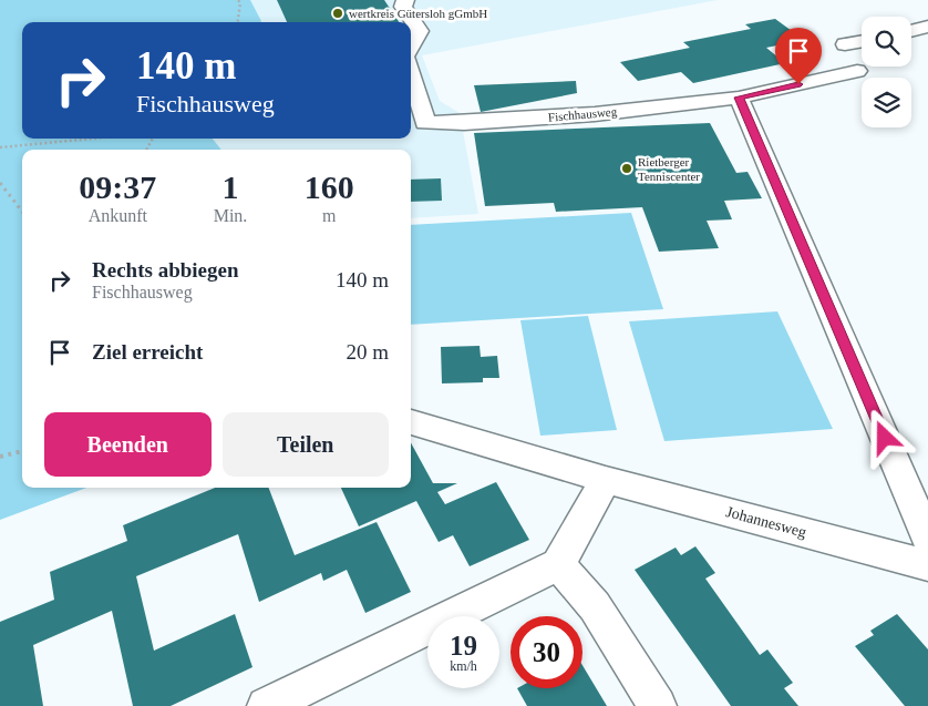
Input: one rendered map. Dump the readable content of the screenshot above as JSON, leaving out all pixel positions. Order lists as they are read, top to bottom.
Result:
{
  "streets": {
    "street": ["Fischhausweg", "Johannesweg"]
  },
  "places": ["wertkreis Gütersloh gGmbH", "Rietberger Tenniscenter"],
  "page": {
    "turn": ["140 m", "Fischhausweg"],
    "eta": [
      "09:37",
      "Ankunft",
      "1",
      "Min.",
      "160",
      "m"
    ],
    "list": [
      {
        "name": "Rechts abbiegen",
        "note": "Fischhausweg",
        "value": "140 m"
      },
      {
        "name": "Ziel erreicht",
        "value": "20 m"
      }
    ],
    "buttons": ["Beenden", "Teilen"],
    "speed": "19 km/h",
    "limit": "30"
  }
}
